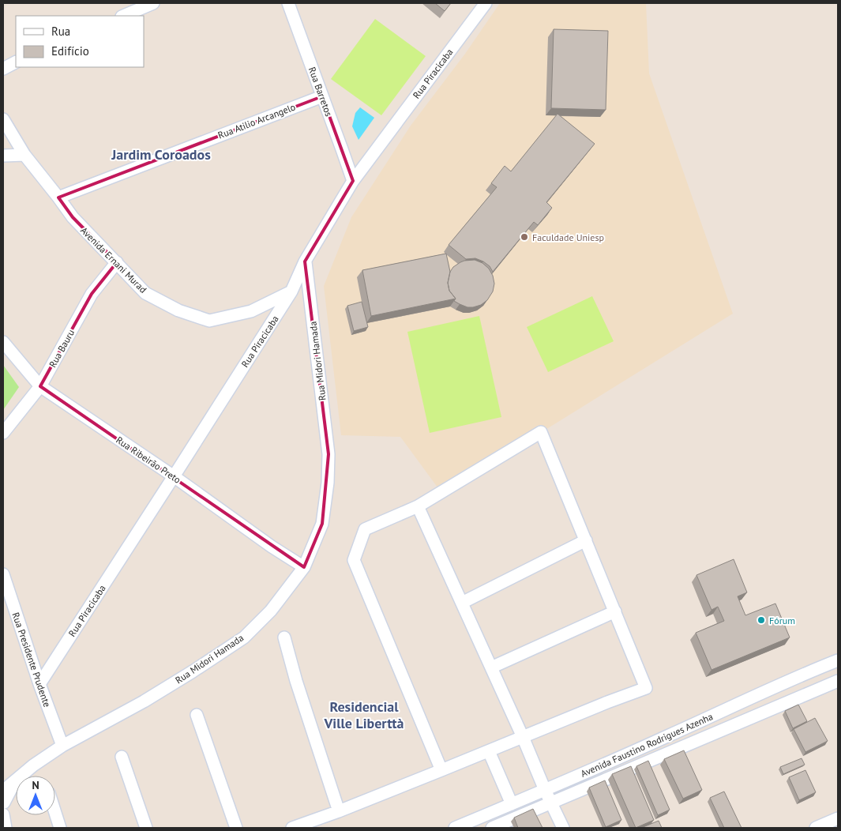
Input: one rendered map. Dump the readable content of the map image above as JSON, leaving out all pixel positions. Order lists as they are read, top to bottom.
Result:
{
  "streets": {
    "street": [
      "Rua Piracicaba",
      "Rua Barretos",
      "Rua Atilio Arcangelo",
      "Avenida Ernani Murad",
      "Rua Bauru",
      "Rua Midori Hamada",
      "Rua Ribeirão Preto",
      "Rua Presidente Prudente",
      "Avenida Faustino Rodrigues Azenha"
    ]
  },
  "crossings": [
    ["Rua Piracicaba", "Rua Barretos"],
    ["Rua Piracicaba", "Avenida Ernani Murad"],
    ["Rua Piracicaba", "Rua Midori Hamada"],
    ["Rua Piracicaba", "Rua Ribeirão Preto"],
    ["Rua Piracicaba", "Rua Presidente Prudente"],
    ["Rua Barretos", "Rua Atilio Arcangelo"],
    ["Rua Atilio Arcangelo", "Avenida Ernani Murad"],
    ["Avenida Ernani Murad", "Rua Bauru"],
    ["Rua Bauru", "Rua Ribeirão Preto"],
    ["Rua Midori Hamada", "Rua Ribeirão Preto"],
    ["Rua Midori Hamada", "Rua Presidente Prudente"]
  ],
  "districts": ["Jardim Coroados", "Residencial Ville Liberttà"],
  "places": ["Faculdade Uniesp", "Fórum"],
  "legend": ["Rua", "Edifício"],
  "north": "top"
}
